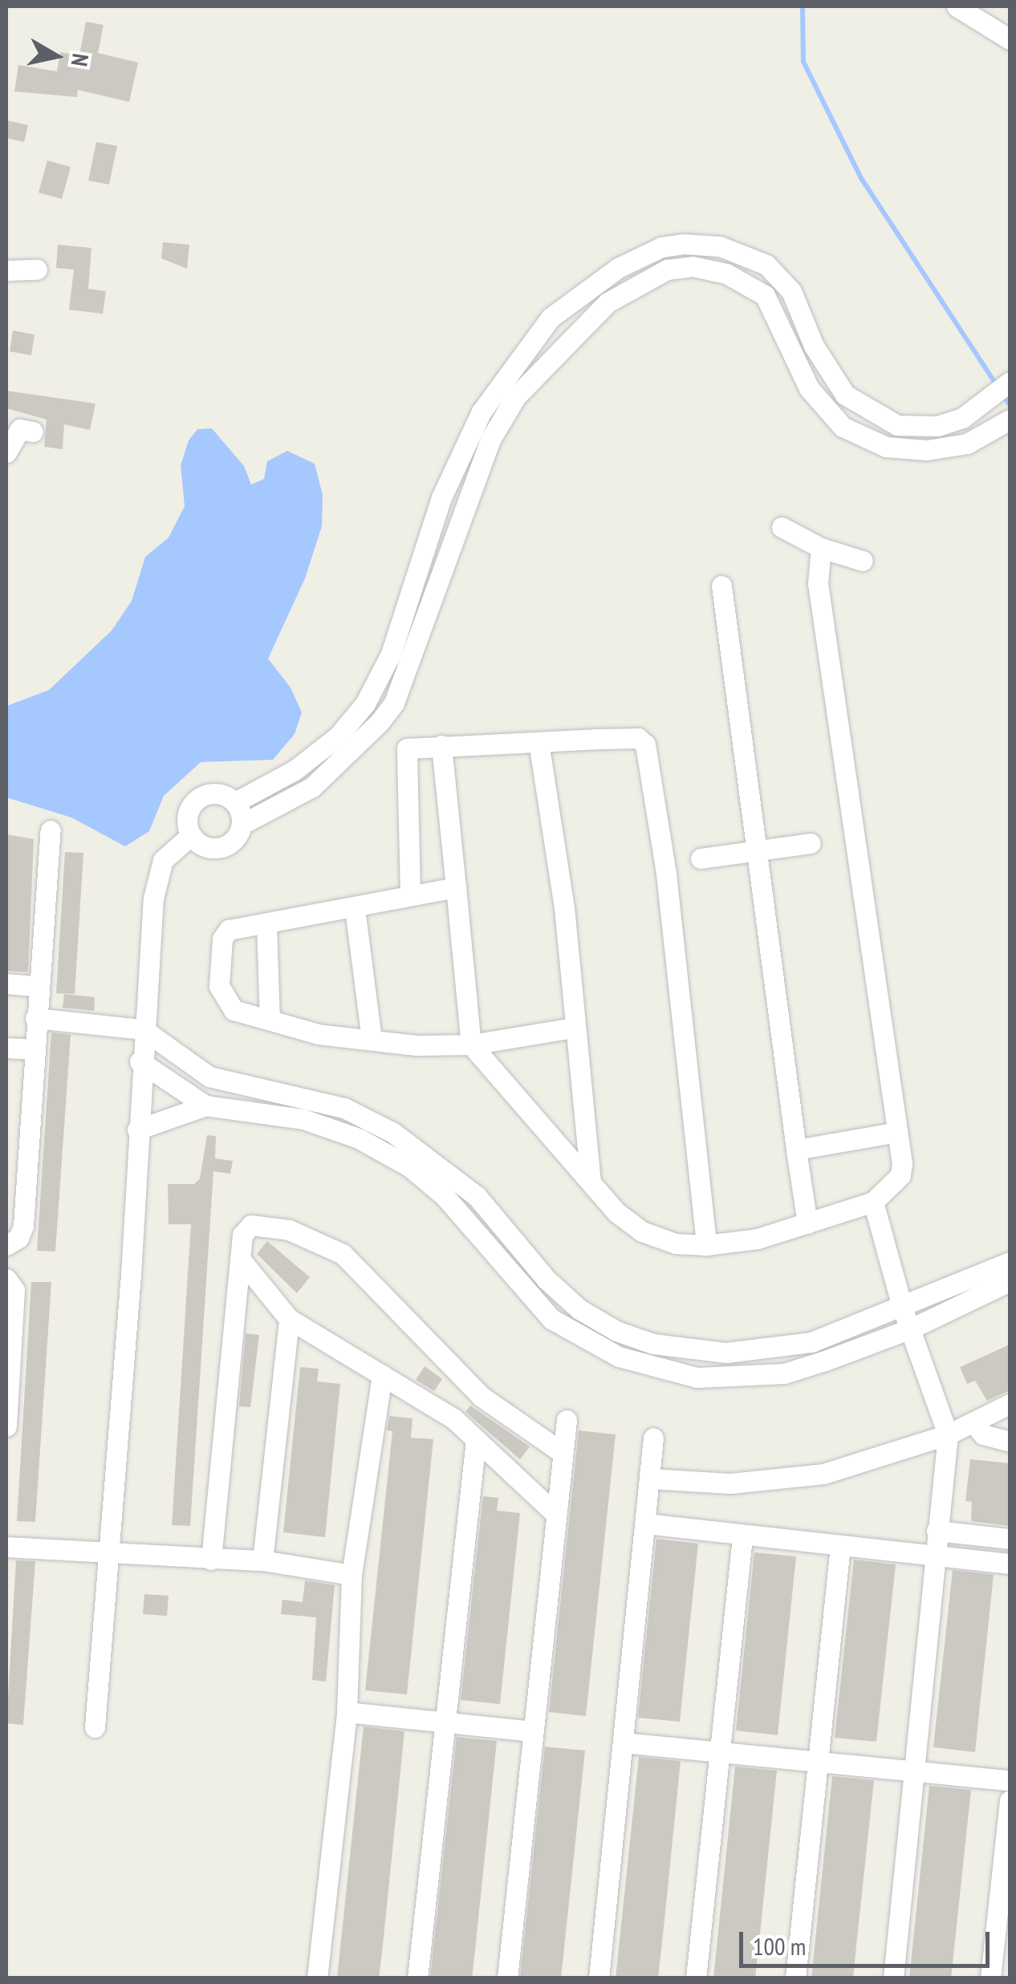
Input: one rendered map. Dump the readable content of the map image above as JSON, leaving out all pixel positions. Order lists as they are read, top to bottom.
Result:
{
  "scale_bar": "100 m",
  "north": "right"
}
